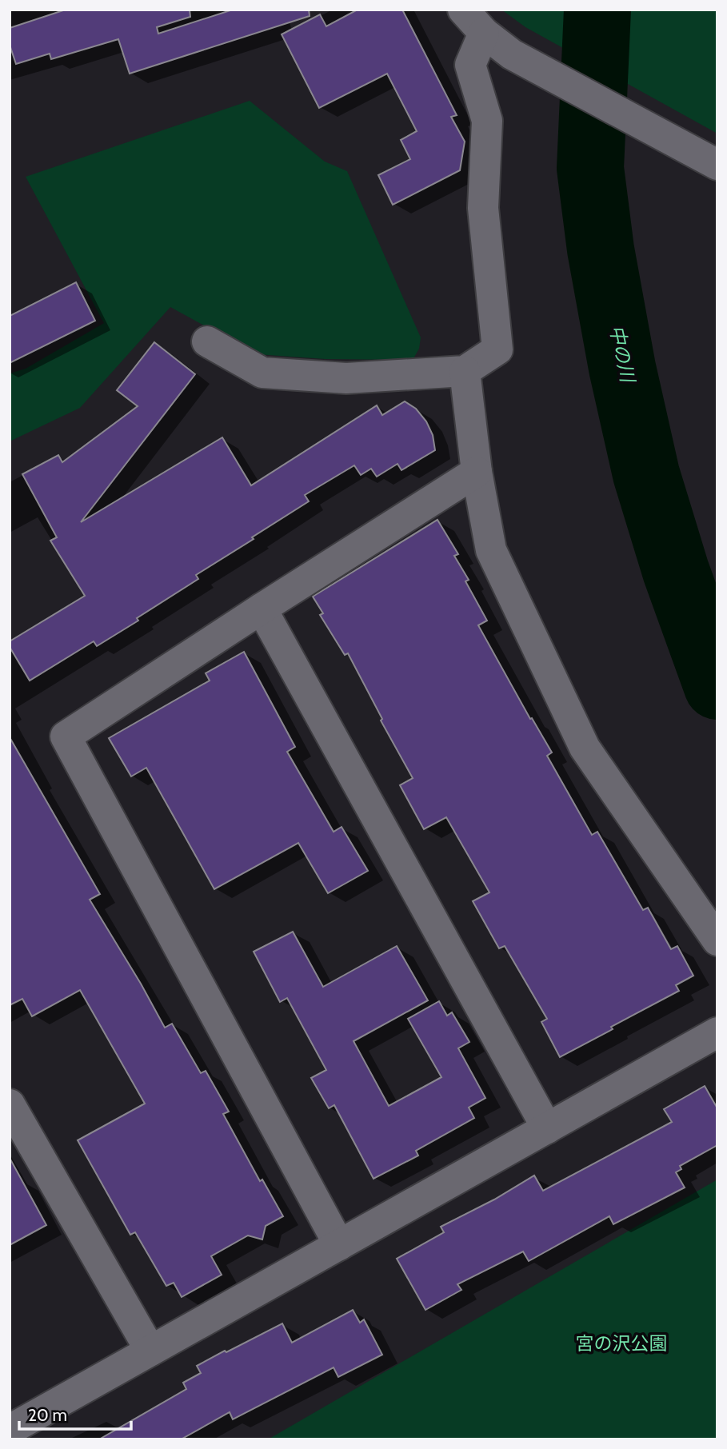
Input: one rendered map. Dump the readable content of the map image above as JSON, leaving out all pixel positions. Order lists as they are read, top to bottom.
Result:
{
  "water": ["中の川"],
  "parks": ["宮の沢公園"],
  "scale_bar": "20 m"
}
